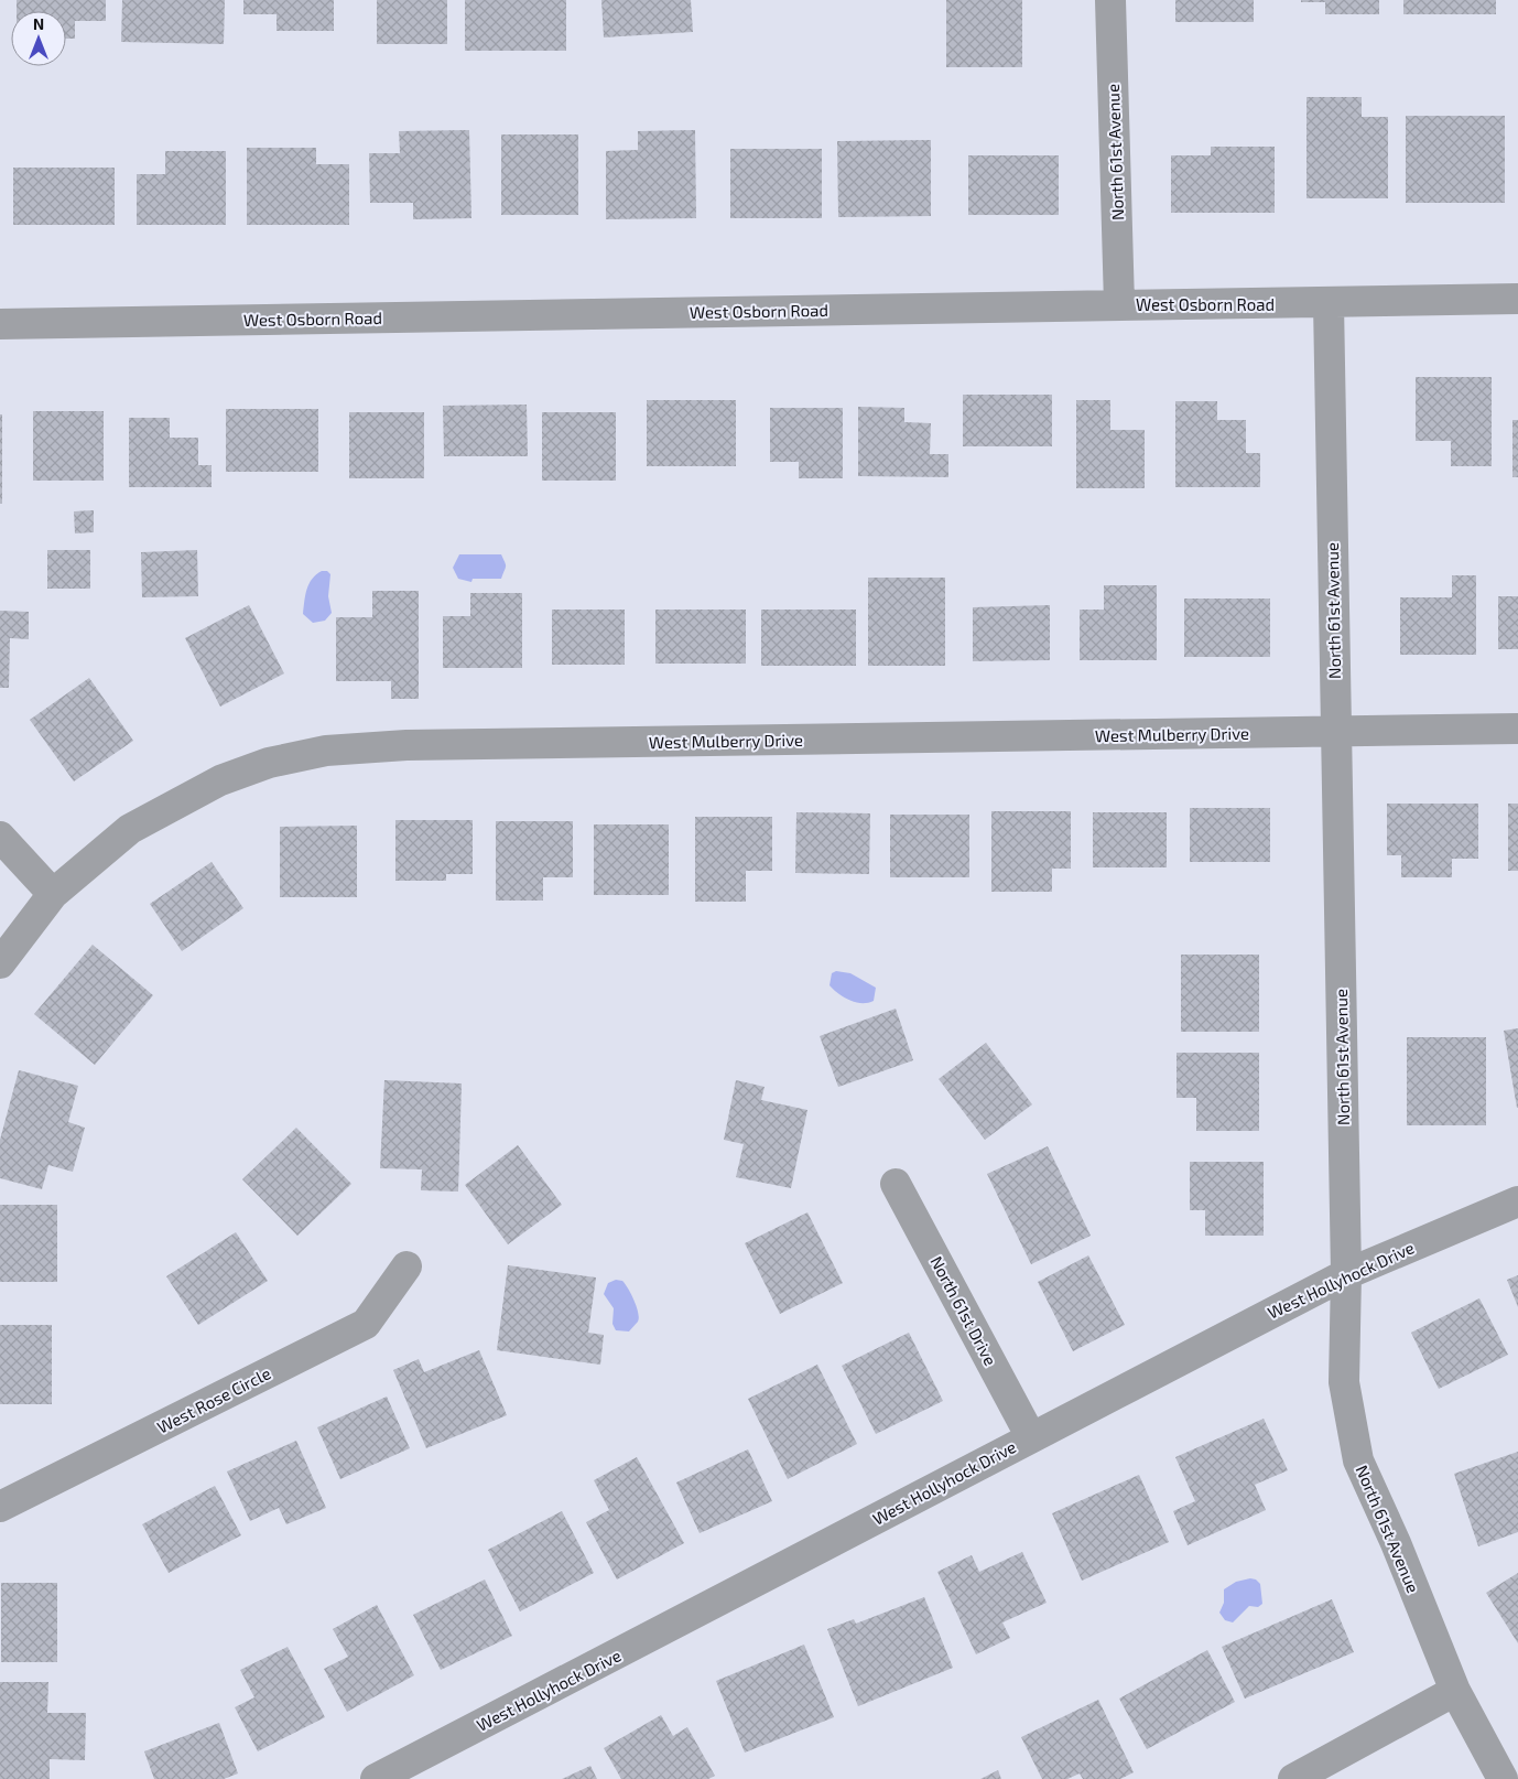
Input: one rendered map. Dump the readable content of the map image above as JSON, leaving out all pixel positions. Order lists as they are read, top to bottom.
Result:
{
  "streets": {
    "street": [
      "North 61st Avenue",
      "West Osborn Road",
      "West Mulberry Drive",
      "West Hollyhock Drive",
      "North 61st Drive",
      "West Rose Circle"
    ]
  },
  "crossings": [
    ["North 61st Avenue", "West Osborn Road"],
    ["North 61st Avenue", "West Mulberry Drive"],
    ["North 61st Avenue", "West Hollyhock Drive"],
    ["West Hollyhock Drive", "North 61st Drive"]
  ],
  "north": "top"
}
